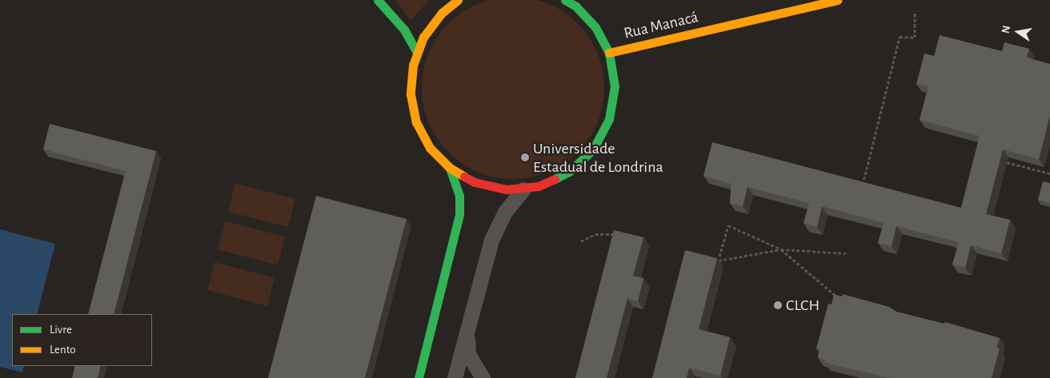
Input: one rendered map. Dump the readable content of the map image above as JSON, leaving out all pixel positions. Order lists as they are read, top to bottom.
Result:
{
  "streets": {
    "street": ["Rua Manacá"]
  },
  "places": ["Universidade Estadual de Londrina", "CLCH"],
  "legend": ["Livre", "Lento"],
  "north": "left"
}
